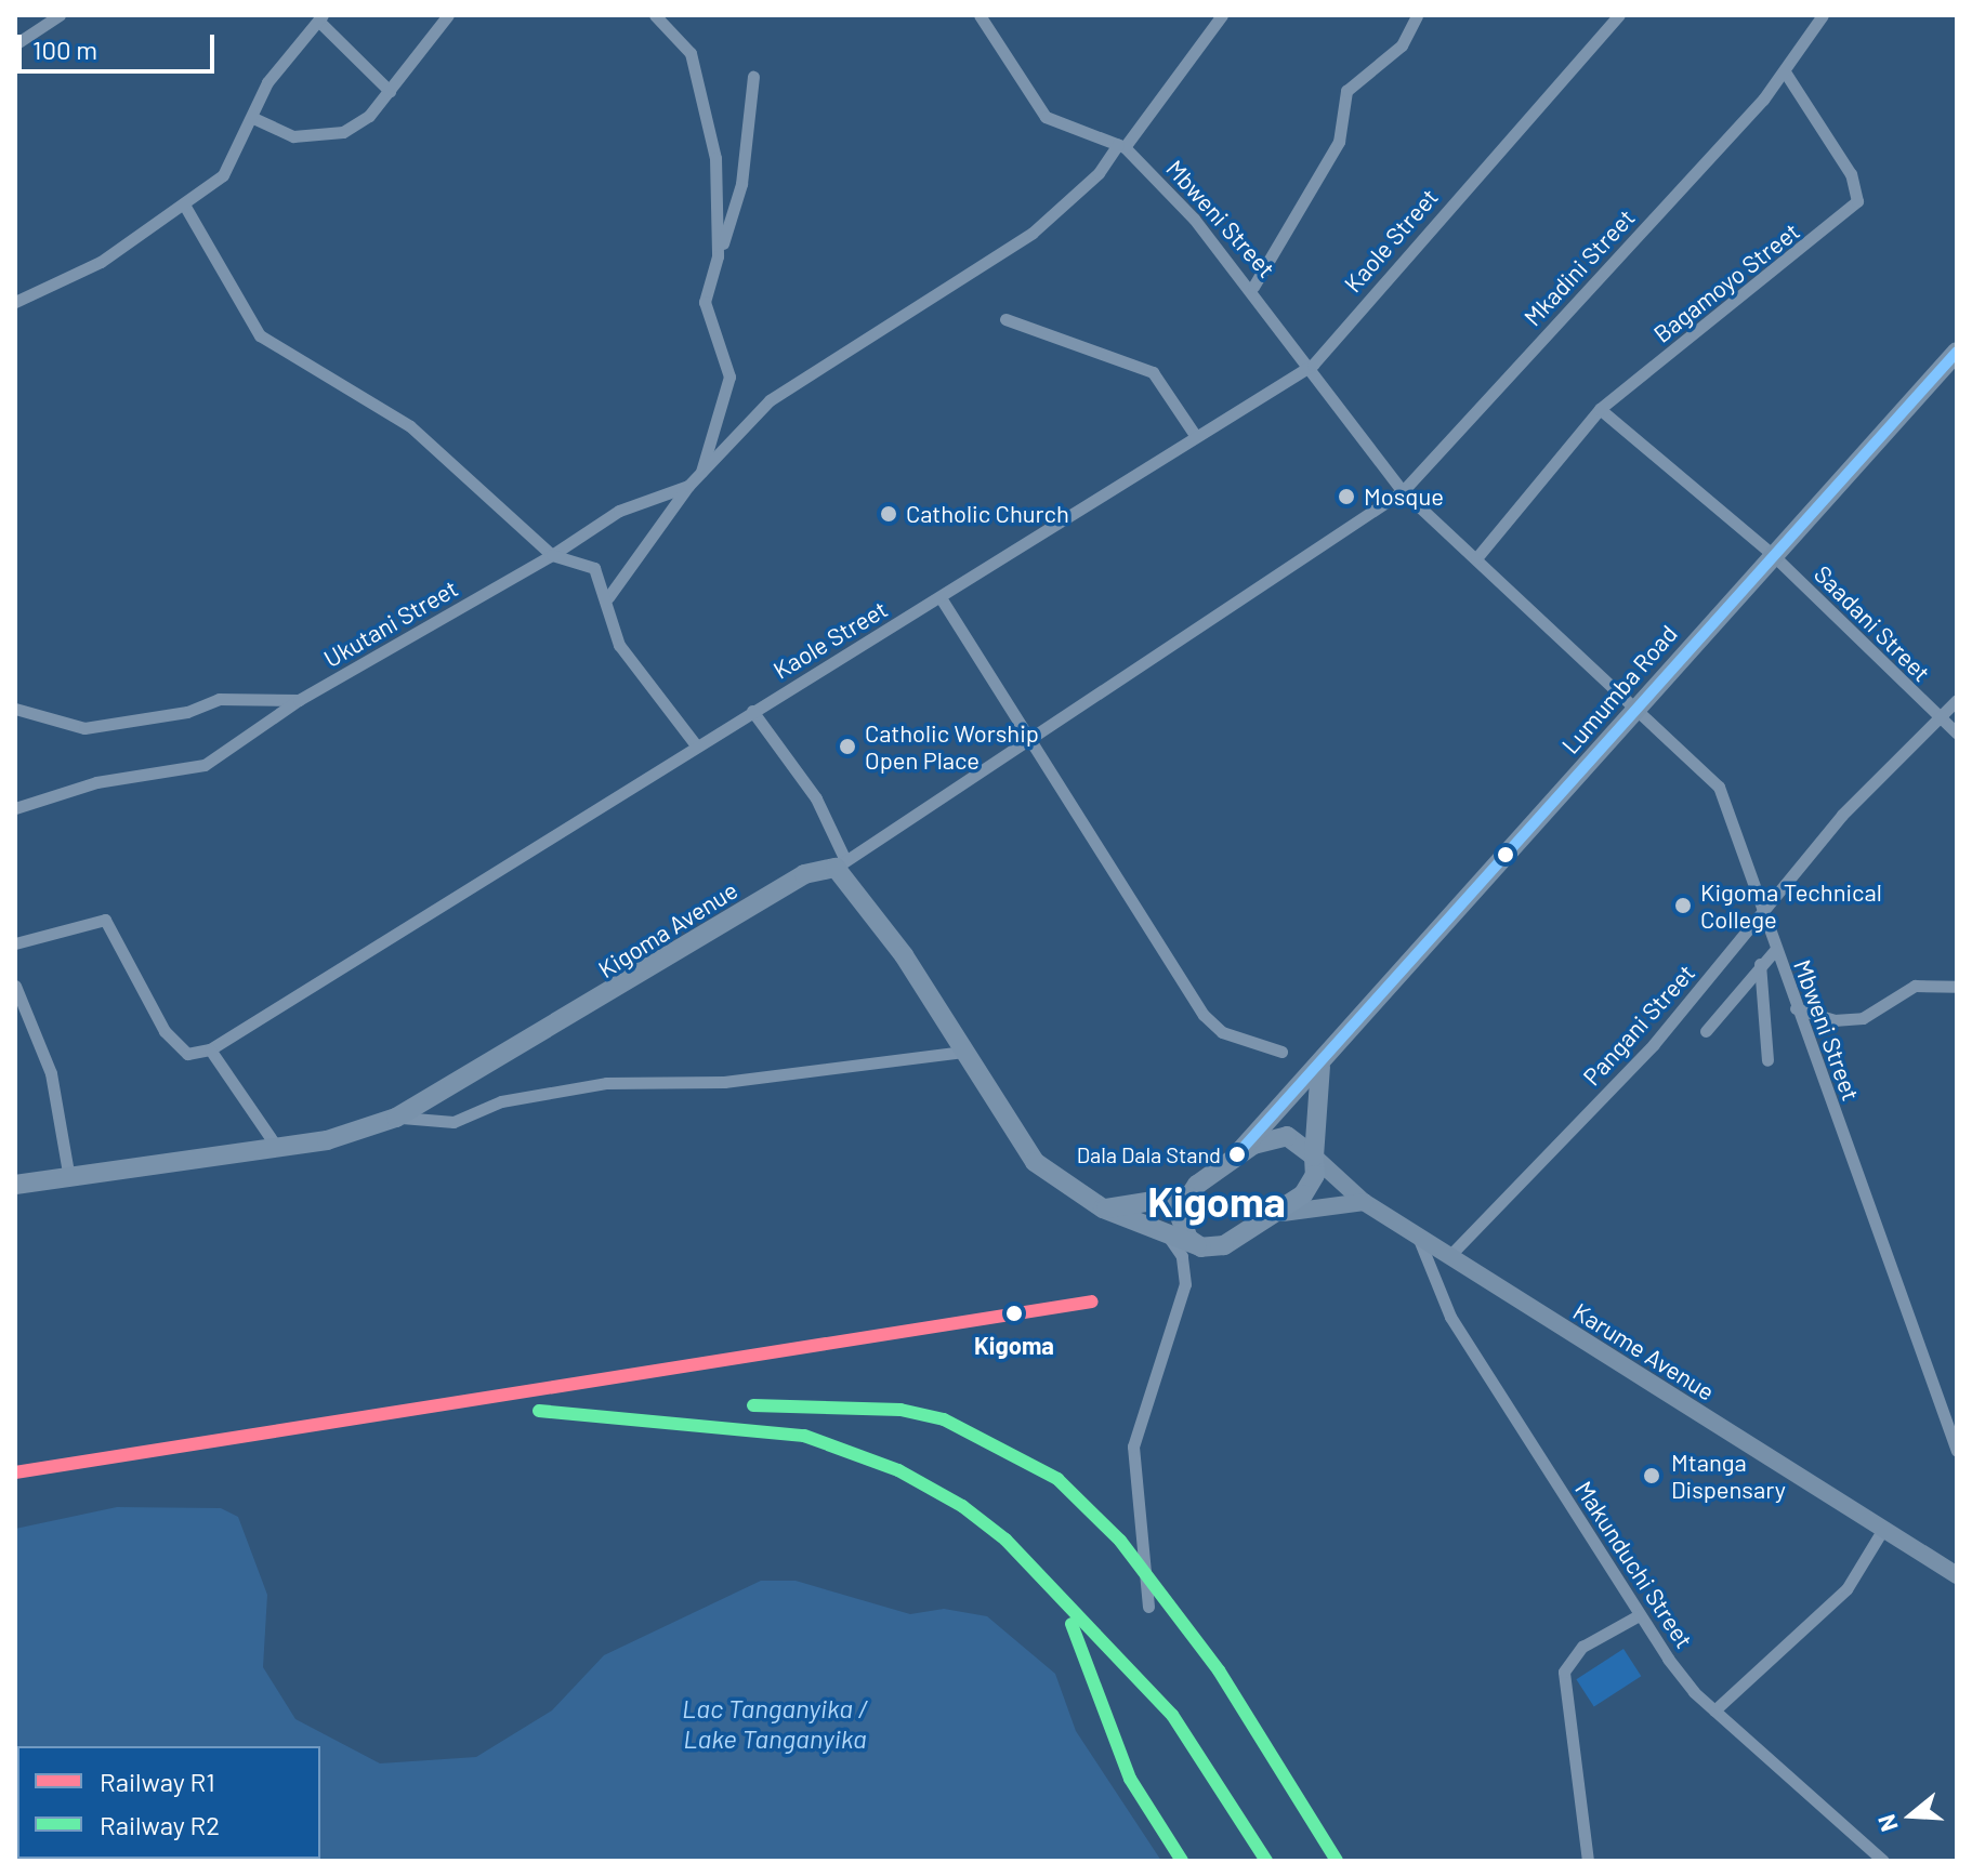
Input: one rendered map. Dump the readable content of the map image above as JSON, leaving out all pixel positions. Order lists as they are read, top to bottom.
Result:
{
  "streets": {
    "main road": ["Lumumba Road", "Kigoma Avenue"],
    "street": [
      "Mbweni Street",
      "Kaole Street",
      "Mkadini Street",
      "Bagamoyo Street",
      "Ukutani Street",
      "Saadani Street",
      "Pangani Street",
      "Karume Avenue",
      "Makunduchi Street"
    ]
  },
  "crossings": [
    ["Mbweni Street", "Kaole Street"],
    ["Mbweni Street", "Mkadini Street"],
    ["Mbweni Street", "Bagamoyo Street"],
    ["Mbweni Street", "Lumumba Road"],
    ["Mbweni Street", "Pangani Street"],
    ["Mkadini Street", "Bagamoyo Street"],
    ["Bagamoyo Street", "Saadani Street"],
    ["Saadani Street", "Lumumba Road"],
    ["Saadani Street", "Pangani Street"],
    ["Pangani Street", "Karume Avenue"],
    ["Karume Avenue", "Makunduchi Street"]
  ],
  "districts": ["Kigoma"],
  "water": ["Lac Tanganyika / Lake Tanganyika"],
  "places": [
    "Mosque",
    "Catholic Church",
    "Catholic Worship Open Place",
    "Kigoma Technical College",
    "Dala Dala Stand",
    "Kigoma",
    "Mtanga Dispensary"
  ],
  "lines": ["rail line R1", "rail line R2"],
  "legend": ["Railway R1", "Railway R2"],
  "scale_bar": "100 m",
  "north": "left"
}
